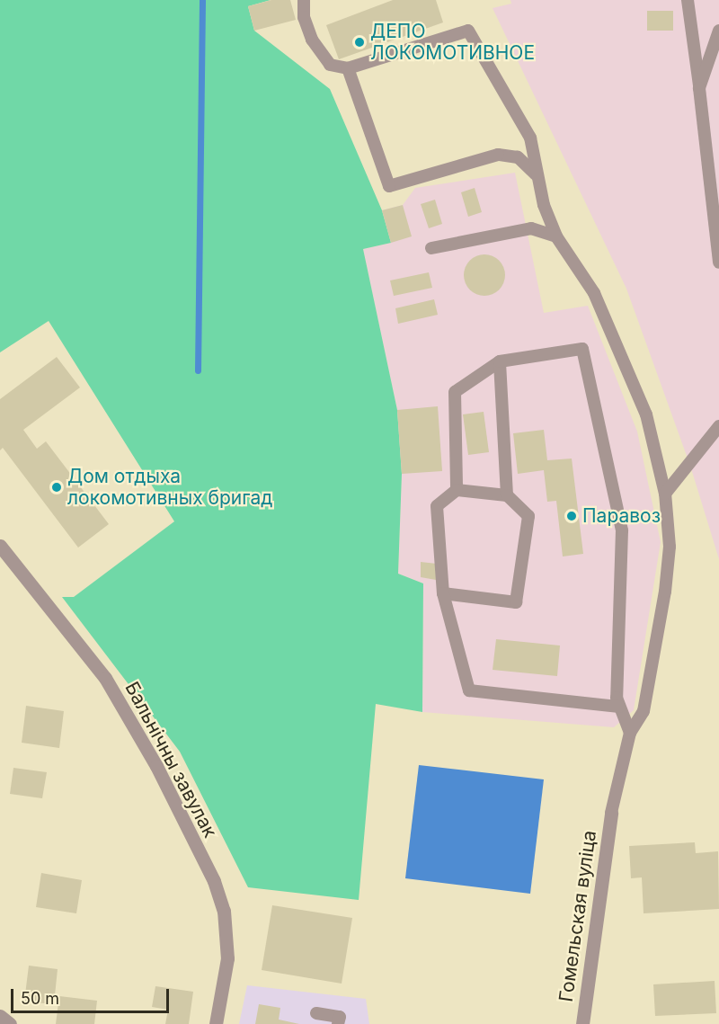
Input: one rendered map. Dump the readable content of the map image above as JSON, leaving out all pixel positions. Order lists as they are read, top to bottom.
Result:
{
  "streets": {
    "street": ["Бальнічны завулак", "Гомельская вуліца"]
  },
  "places": ["ДЕПО ЛОКОМОТИВНОЕ", "Дом отдыха локомотивных бригад", "Паравоз"],
  "scale_bar": "50 m"
}
